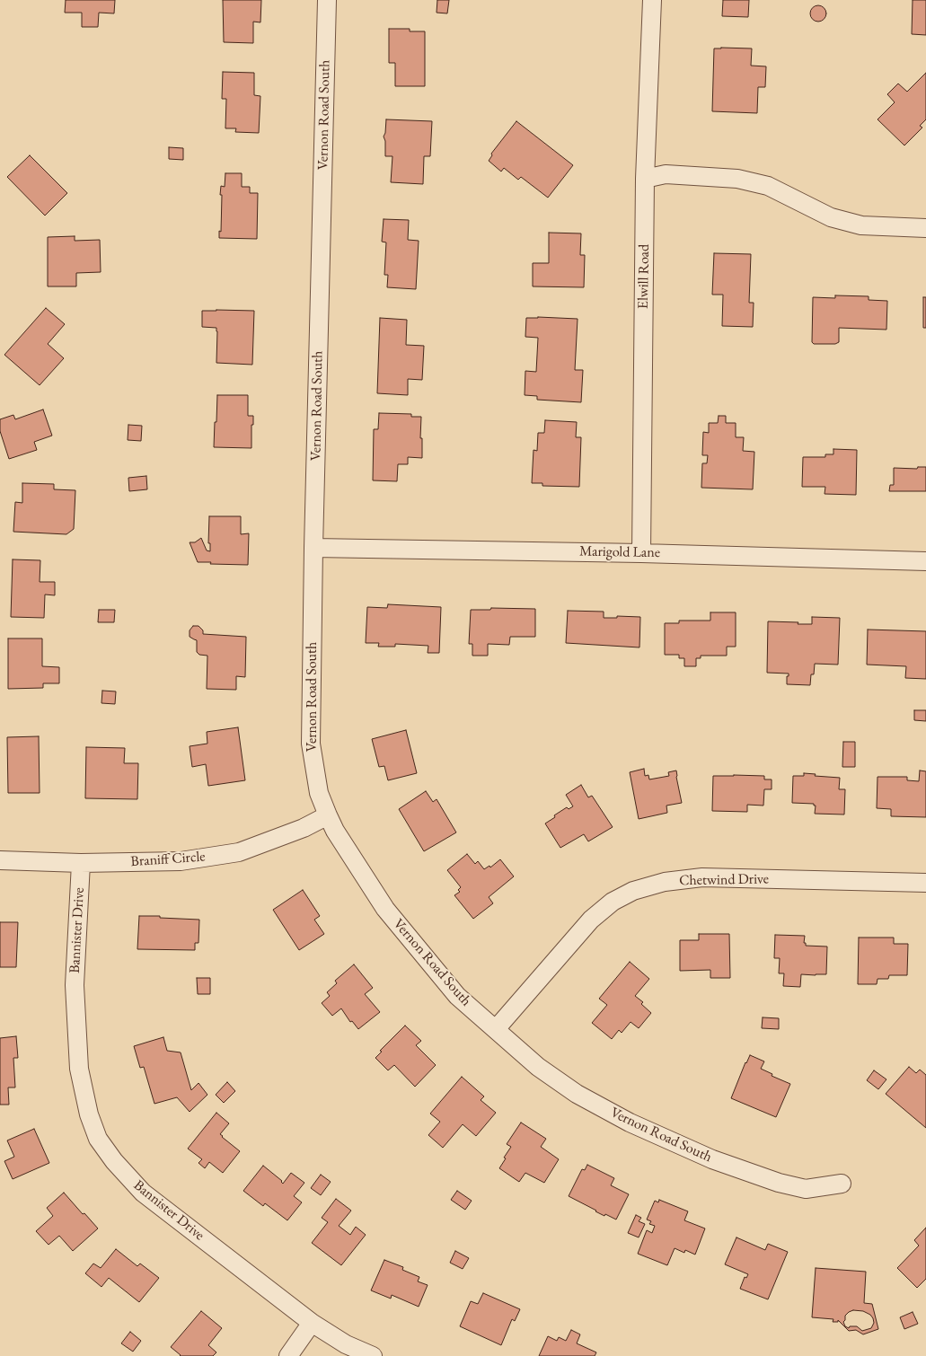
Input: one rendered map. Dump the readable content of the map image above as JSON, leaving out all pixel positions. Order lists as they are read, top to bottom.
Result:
{
  "streets": {
    "street": [
      "Vernon Road South",
      "Elwill Road",
      "Marigold Lane",
      "Braniff Circle",
      "Chetwind Drive",
      "Bannister Drive"
    ]
  },
  "crossings": [
    ["Vernon Road South", "Marigold Lane"],
    ["Vernon Road South", "Braniff Circle"],
    ["Vernon Road South", "Chetwind Drive"],
    ["Elwill Road", "Marigold Lane"],
    ["Braniff Circle", "Bannister Drive"]
  ]
}
